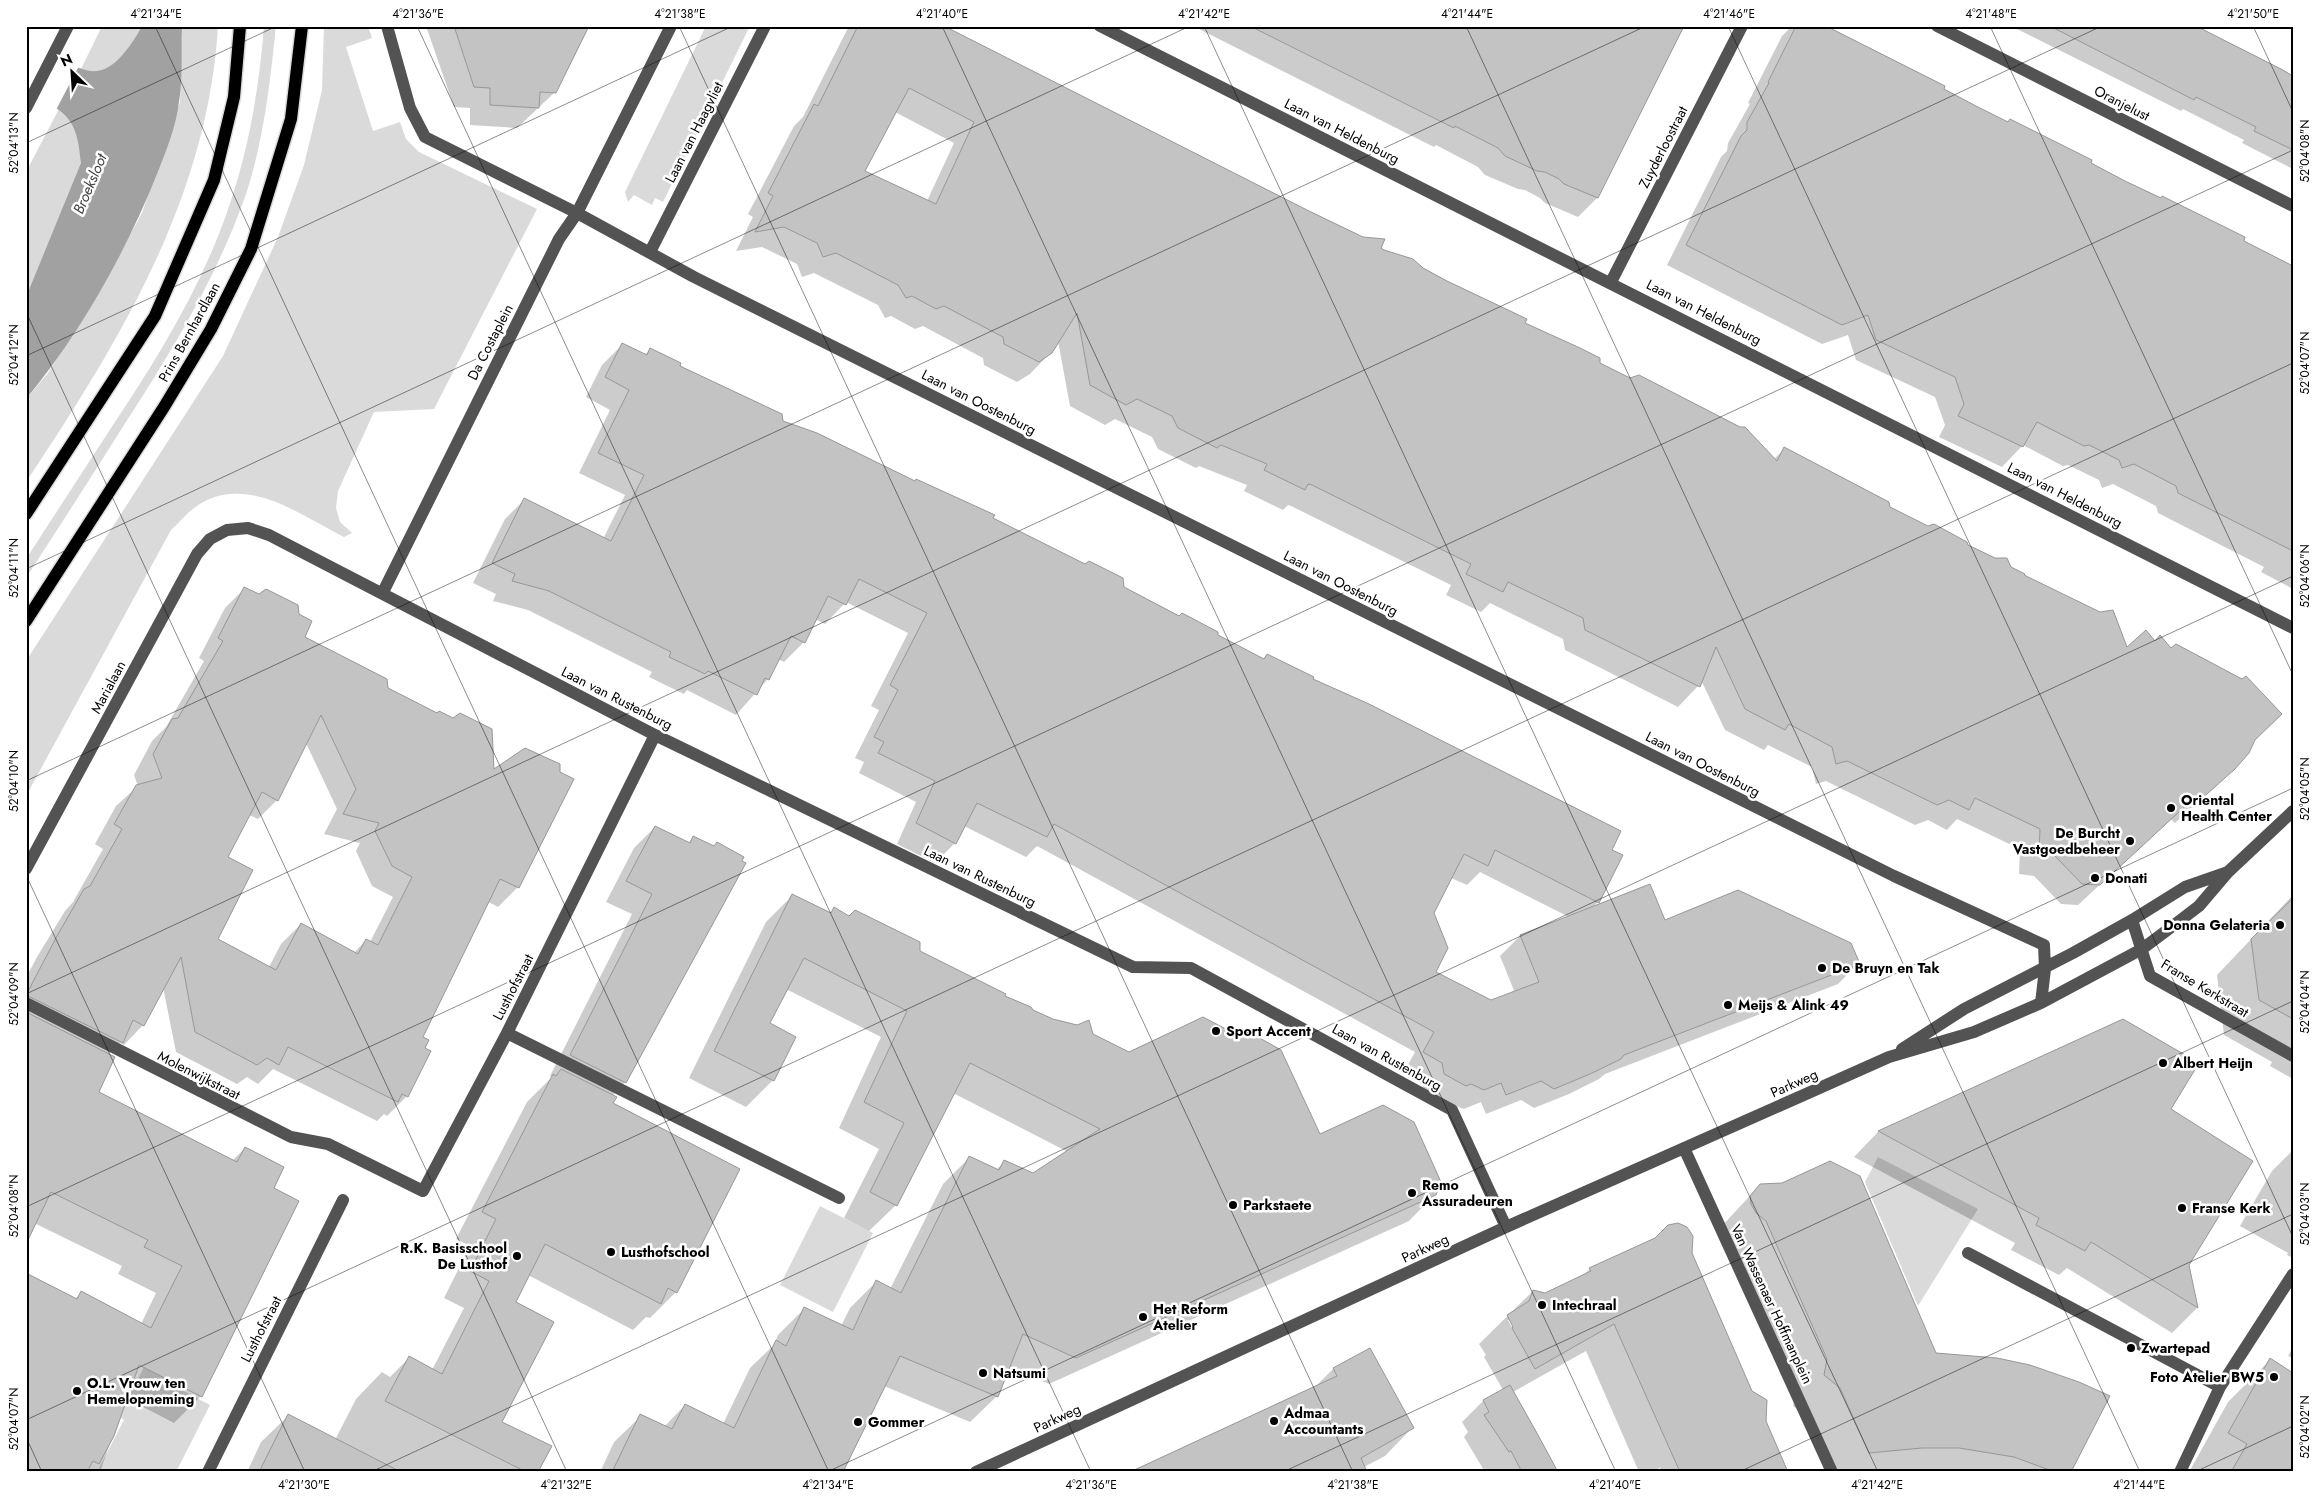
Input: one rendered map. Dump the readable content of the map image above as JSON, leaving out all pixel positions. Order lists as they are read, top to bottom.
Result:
{
  "streets": {
    "main road": ["Prins Bernhardlaan"],
    "street": [
      "Oranjelust",
      "Laan van Heldenburg",
      "Laan van Haagvliet",
      "Zuyderloostraat",
      "Da Costaplein",
      "Laan van Oostenburg",
      "Marialaan",
      "Laan van Rustenburg",
      "Lusthofstraat",
      "Franse Kerkstraat",
      "Molenwijkstraat",
      "Parkweg",
      "Van Wassenaer Hoffmanplein"
    ]
  },
  "crossings": [
    ["Laan van Heldenburg", "Zuyderloostraat"],
    ["Laan van Haagvliet", "Laan van Oostenburg"],
    ["Da Costaplein", "Laan van Oostenburg"],
    ["Da Costaplein", "Marialaan"],
    ["Da Costaplein", "Laan van Rustenburg"],
    ["Laan van Oostenburg", "Parkweg"],
    ["Marialaan", "Laan van Rustenburg"],
    ["Laan van Rustenburg", "Lusthofstraat"],
    ["Laan van Rustenburg", "Parkweg"],
    ["Lusthofstraat", "Molenwijkstraat"],
    ["Franse Kerkstraat", "Parkweg"],
    ["Parkweg", "Van Wassenaer Hoffmanplein"]
  ],
  "water": ["Broeksloot"],
  "places": [
    "Oriental Health Center",
    "De Burcht Vastgoedbeheer",
    "Donati",
    "Donna Gelateria",
    "De Bruyn en Tak",
    "Meijs & Alink 49",
    "Sport Accent",
    "Albert Heijn",
    "Remo Assuradeuren",
    "Parkstaete",
    "Franse Kerk",
    "Lusthofschool",
    "R.K. Basisschool De Lusthof",
    "Intechraal",
    "Het Reform Atelier",
    "Zwartepad",
    "Natsumi",
    "Foto Atelier BW5",
    "O.L. Vrouw ten Hemelopneming",
    "Admaa Accountants",
    "Gommer"
  ],
  "north": "top left",
  "coordinates": [
    "4°21'34\"E",
    "4°21'36\"E",
    "4°21'38\"E",
    "4°21'40\"E",
    "4°21'42\"E",
    "4°21'44\"E",
    "4°21'46\"E",
    "4°21'48\"E",
    "4°21'50\"E",
    "52°04'13\"N",
    "52°04'08\"N",
    "52°04'12\"N",
    "52°04'07\"N",
    "52°04'11\"N",
    "52°04'06\"N",
    "52°04'10\"N",
    "52°04'05\"N",
    "52°04'09\"N",
    "52°04'04\"N",
    "52°04'03\"N",
    "52°04'02\"N",
    "4°21'30\"E",
    "4°21'32\"E"
  ]
}
